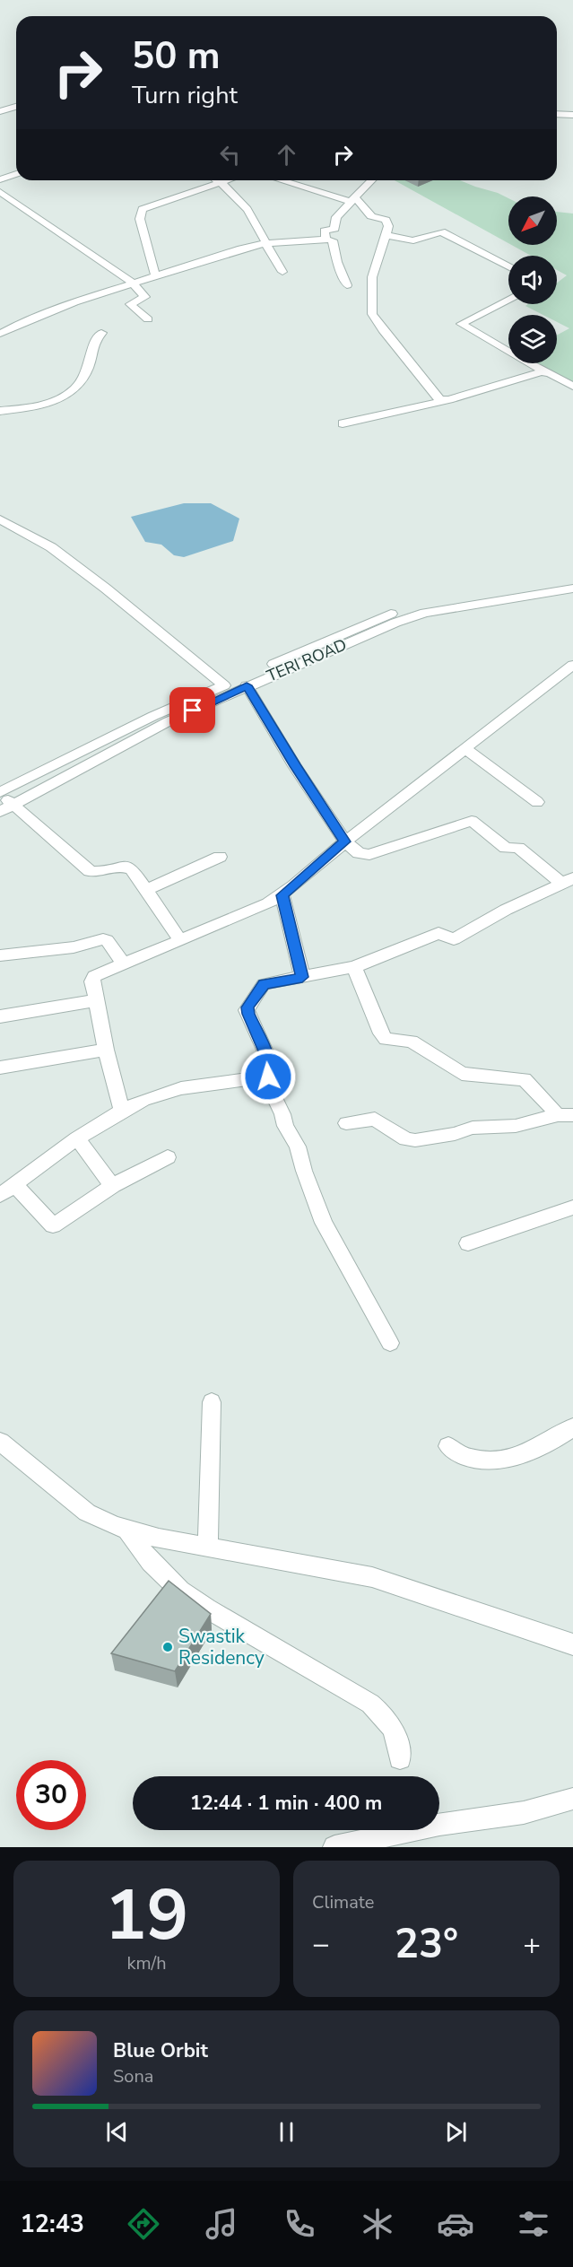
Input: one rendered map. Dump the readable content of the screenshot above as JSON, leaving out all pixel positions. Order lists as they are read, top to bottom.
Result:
{
  "streets": {
    "street": ["TERI ROAD"]
  },
  "places": ["Swastik Residency"],
  "north": "bottom left",
  "page": {
    "turn": ["50 m", "Turn right"],
    "limit": "30",
    "trip": "12:44 · 1 min · 400 m",
    "tile": [
      ["19", "km/h"],
      "Climate"
    ],
    "heat": ["−", "23°", "+"],
    "song": ["Blue Orbit", "Sona"],
    "tabs": "12:43"
  }
}
